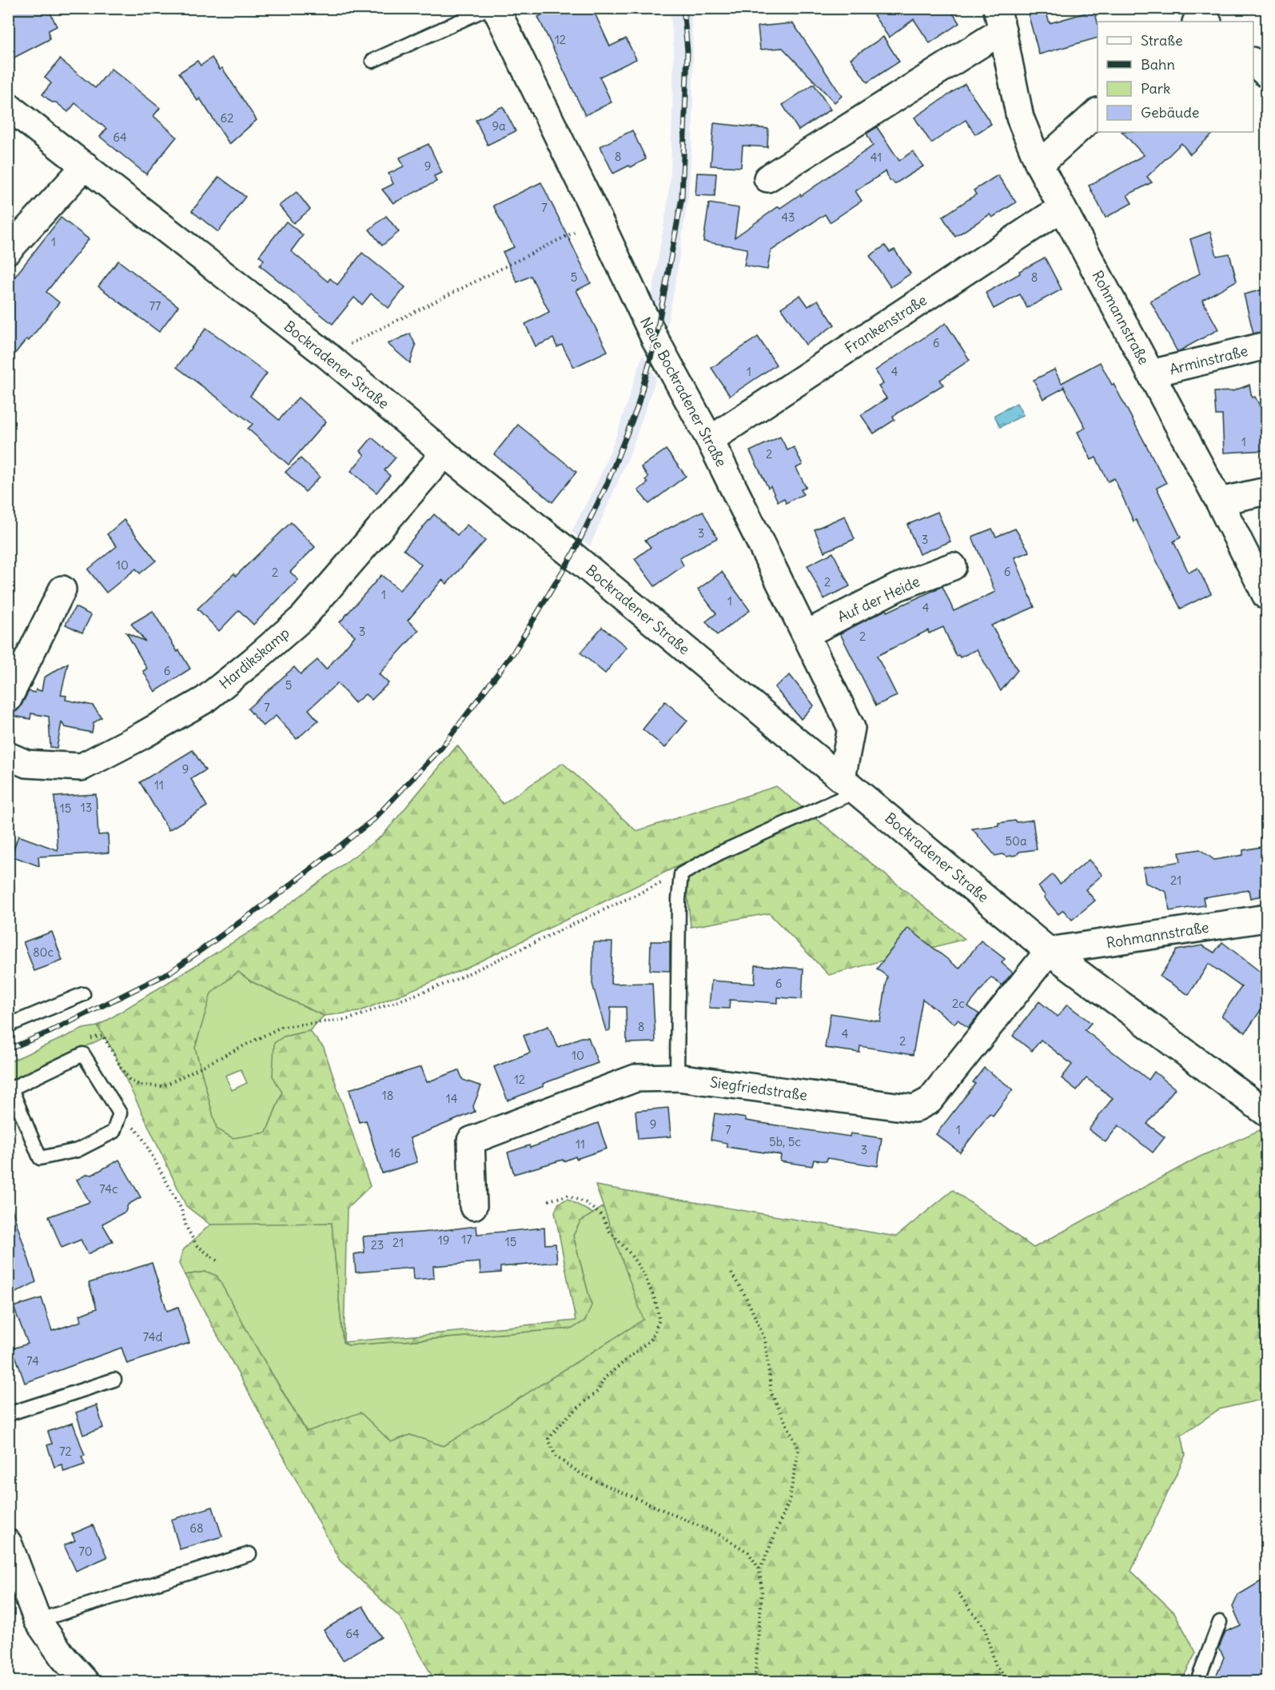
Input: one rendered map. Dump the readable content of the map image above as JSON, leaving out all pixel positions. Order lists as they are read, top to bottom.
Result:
{
  "streets": {
    "street": [
      "Rohmannstraße",
      "Frankenstraße",
      "Arminstraße",
      "Bockradener Straße",
      "Neue Bockradener Straße",
      "Auf der Heide",
      "Hardikskamp",
      "Siegfriedstraße"
    ]
  },
  "crossings": [
    ["Rohmannstraße", "Frankenstraße"],
    ["Rohmannstraße", "Arminstraße"],
    ["Rohmannstraße", "Bockradener Straße"],
    ["Rohmannstraße", "Siegfriedstraße"],
    ["Frankenstraße", "Neue Bockradener Straße"],
    ["Bockradener Straße", "Neue Bockradener Straße"],
    ["Bockradener Straße", "Hardikskamp"],
    ["Bockradener Straße", "Siegfriedstraße"],
    ["Neue Bockradener Straße", "Auf der Heide"]
  ],
  "house_numbers": [
    "12",
    "62",
    "9a",
    "64",
    "8",
    "41",
    "9",
    "7",
    "43",
    "1",
    "5",
    "8",
    "77",
    "6",
    "1",
    "4",
    "1",
    "2",
    "3",
    "3",
    "10",
    "6",
    "2",
    "2",
    "1",
    "1",
    "4",
    "3",
    "2",
    "6",
    "5",
    "7",
    "9",
    "11",
    "13",
    "15",
    "50a",
    "21",
    "80c",
    "6",
    "2c",
    "8",
    "4",
    "2",
    "10",
    "12",
    "18",
    "14",
    "9",
    "7",
    "1",
    "5b, 5c",
    "11",
    "3",
    "16",
    "74c",
    "17",
    "19",
    "15",
    "21",
    "23",
    "74d",
    "74",
    "72",
    "68",
    "70",
    "64"
  ],
  "legend": [
    "Straße",
    "Bahn",
    "Park",
    "Gebäude"
  ]
}
